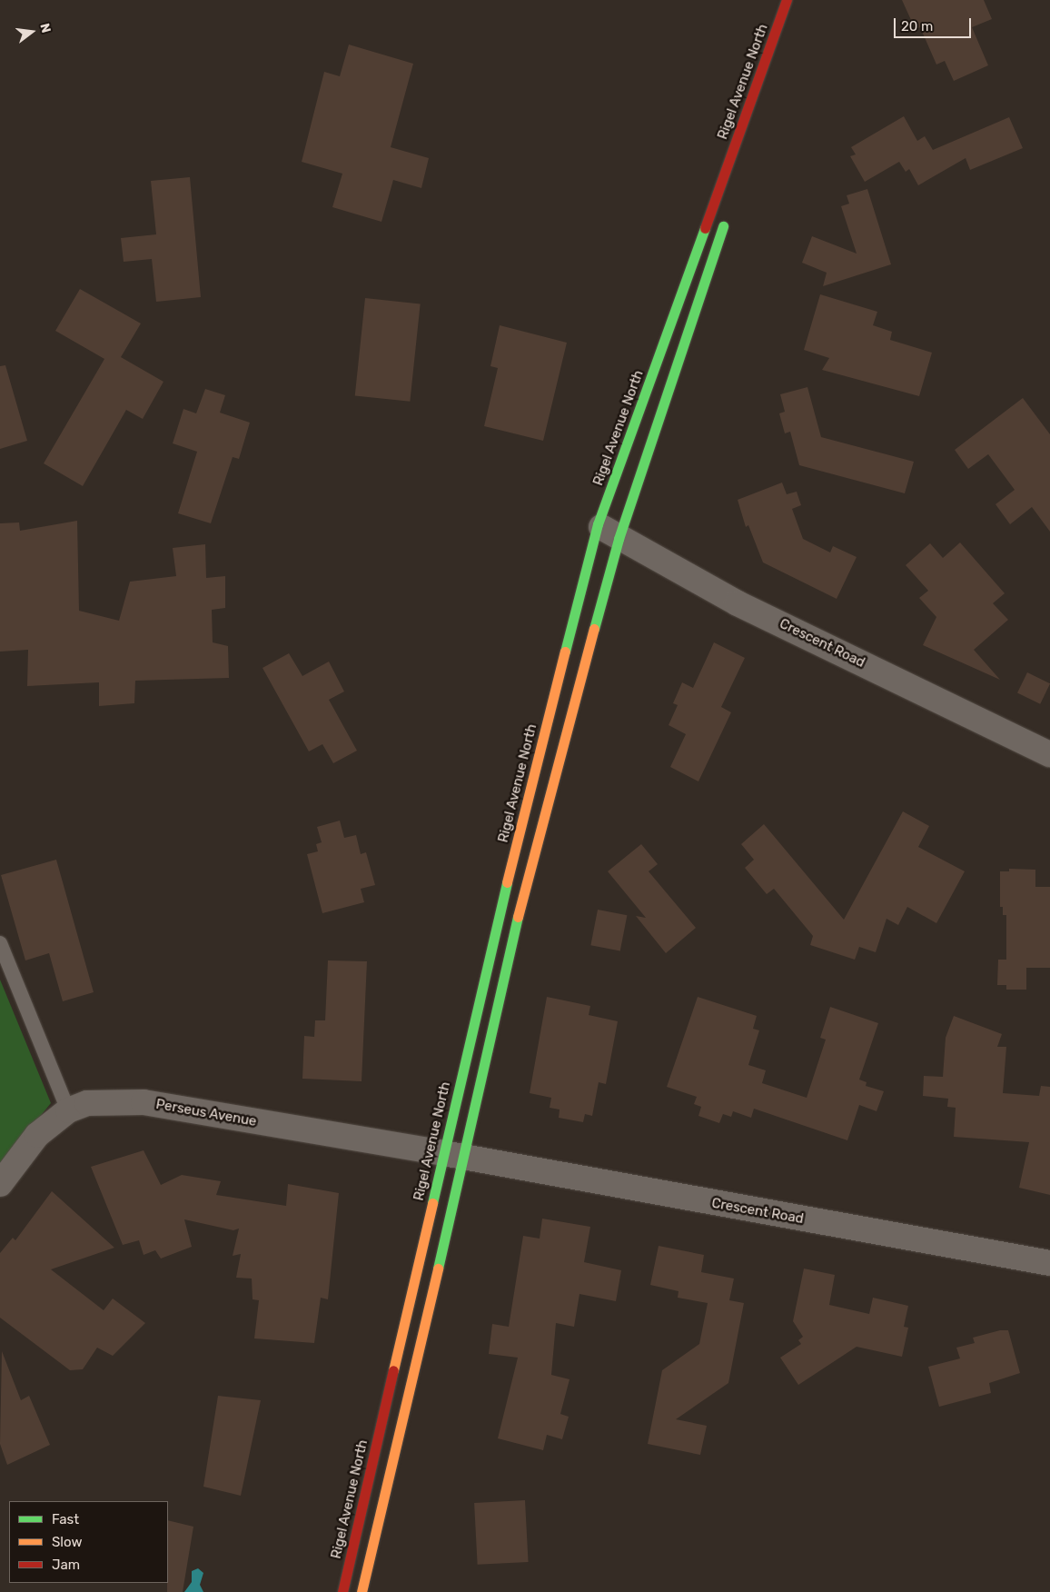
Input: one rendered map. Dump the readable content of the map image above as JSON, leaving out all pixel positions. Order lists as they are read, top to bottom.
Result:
{
  "streets": {
    "main road": ["Rigel Avenue North"],
    "street": ["Crescent Road", "Perseus Avenue"]
  },
  "crossings": [
    ["Rigel Avenue North", "Crescent Road"],
    ["Rigel Avenue North", "Perseus Avenue"],
    ["Crescent Road", "Perseus Avenue"]
  ],
  "legend": ["Fast", "Slow", "Jam"],
  "scale_bar": "20 m",
  "north": "right"
}
